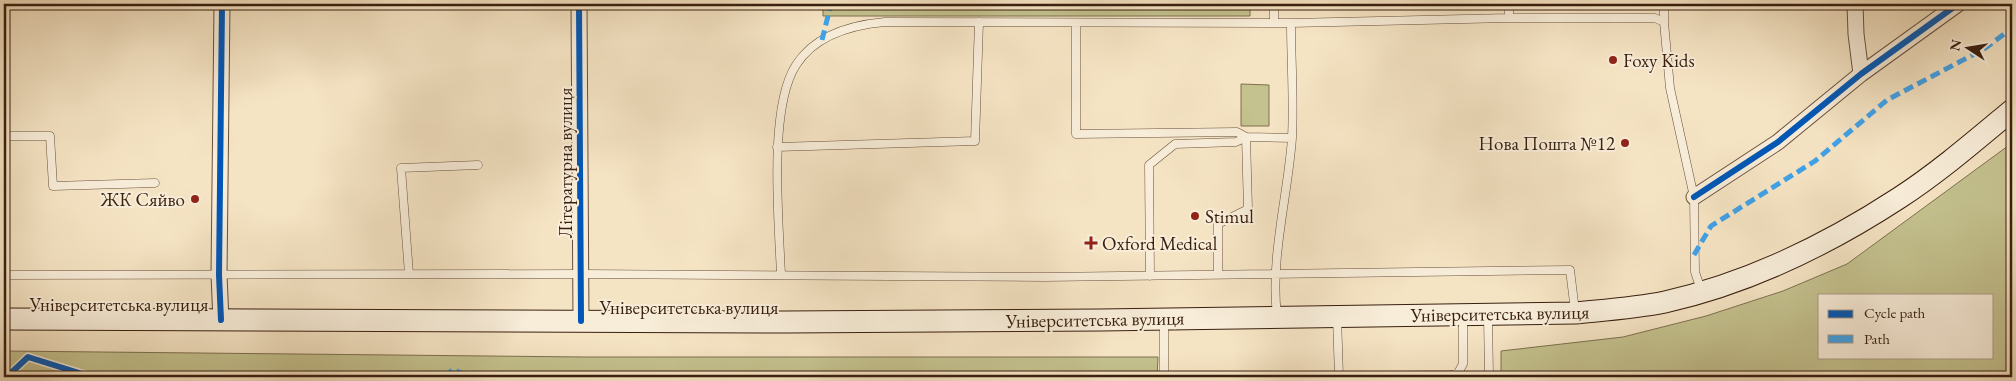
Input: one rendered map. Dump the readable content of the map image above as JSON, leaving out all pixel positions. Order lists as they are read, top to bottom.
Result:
{
  "streets": {
    "main road": ["Університетська вулиця"],
    "street": ["Літературна вулиця"]
  },
  "crossings": [
    ["Літературна вулиця", "Університетська вулиця"]
  ],
  "places": {
    "other": [
      "Foxy Kids",
      "Нова Пошта №12",
      "ЖК Сяйво",
      "Stimul"
    ],
    "health": ["Oxford Medical"]
  },
  "legend": ["Cycle path", "Path"],
  "north": "left"
}
